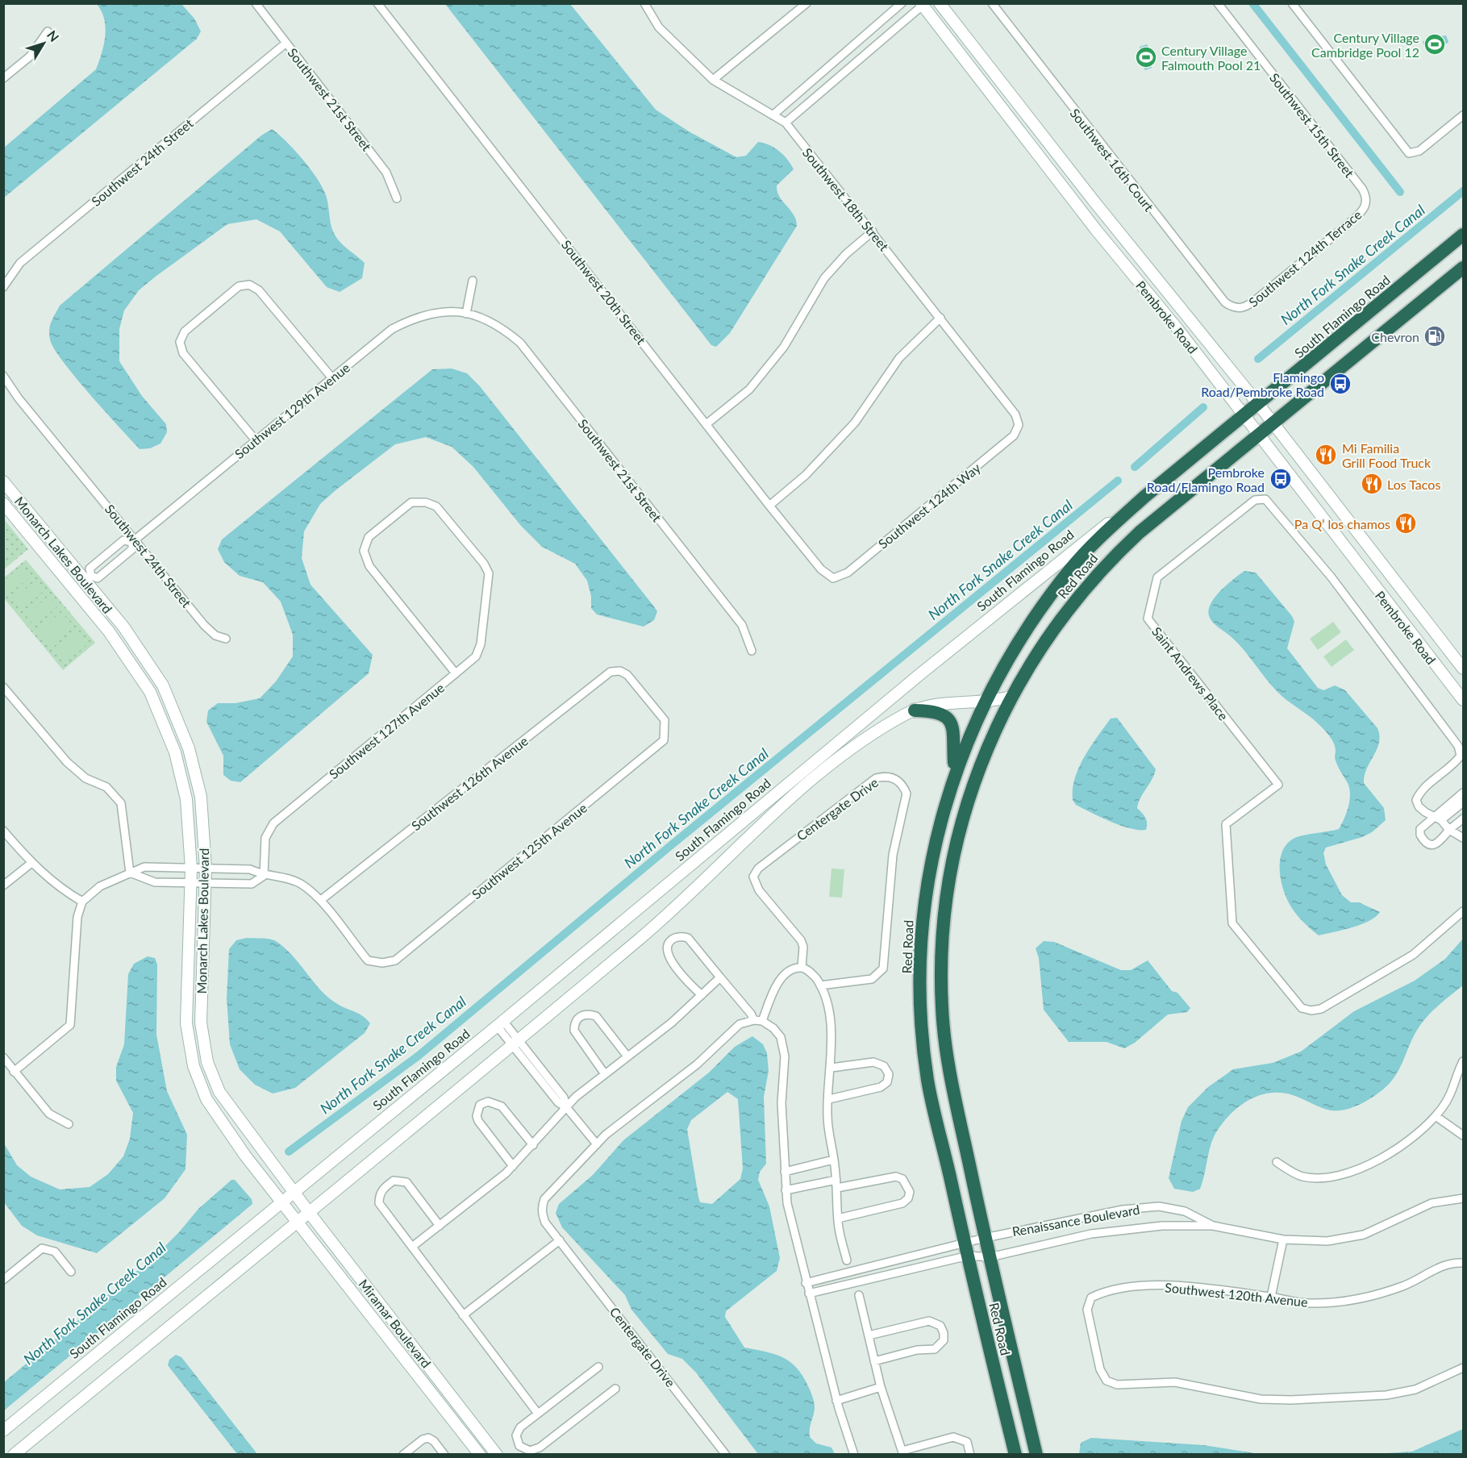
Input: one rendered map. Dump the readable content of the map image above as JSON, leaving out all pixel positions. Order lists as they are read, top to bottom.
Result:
{
  "streets": {
    "highway": ["South Flamingo Road", "Red Road"],
    "main road": ["Pembroke Road", "Monarch Lakes Boulevard", "Miramar Boulevard"],
    "street": [
      "Southwest 21st Street",
      "Southwest 15th Street",
      "Southwest 16th Court",
      "Southwest 24th Street",
      "Southwest 18th Street",
      "Southwest 124th Terrace",
      "Southwest 20th Street",
      "Southwest 129th Avenue",
      "Southwest 124th Way",
      "Saint Andrews Place",
      "Southwest 127th Avenue",
      "Southwest 126th Avenue",
      "Centergate Drive",
      "Southwest 125th Avenue",
      "Renaissance Boulevard",
      "Southwest 120th Avenue"
    ]
  },
  "crossings": [
    ["Southwest 21st Street", "Southwest 24th Street"],
    ["Southwest 21st Street", "Southwest 129th Avenue"],
    ["Southwest 15th Street", "Southwest 124th Terrace"],
    ["Southwest 16th Court", "Southwest 124th Terrace"],
    ["Southwest 24th Street", "Southwest 129th Avenue"],
    ["Southwest 18th Street", "Southwest 124th Way"],
    ["Southwest 20th Street", "Southwest 124th Way"],
    ["South Flamingo Road", "Pembroke Road"],
    ["South Flamingo Road", "Monarch Lakes Boulevard"],
    ["South Flamingo Road", "Red Road"],
    ["South Flamingo Road", "Miramar Boulevard"],
    ["Pembroke Road", "Red Road"],
    ["Southwest 129th Avenue", "Monarch Lakes Boulevard"],
    ["Monarch Lakes Boulevard", "Miramar Boulevard"],
    ["Red Road", "Renaissance Boulevard"],
    ["Southwest 126th Avenue", "Southwest 125th Avenue"]
  ],
  "water": ["North Fork Snake Creek Canal"],
  "places": {
    "sports": ["Century Village Cambridge Pool 12", "Century Village Falmouth Pool 21"],
    "fuel station": ["Chevron"],
    "bus stop": ["Flamingo Road/Pembroke Road", "Pembroke Road/Flamingo Road"],
    "restaurant": ["Mi Familia Grill Food Truck", "Los Tacos", "Pa Q’ los chamos"]
  },
  "north": "top right"
}
